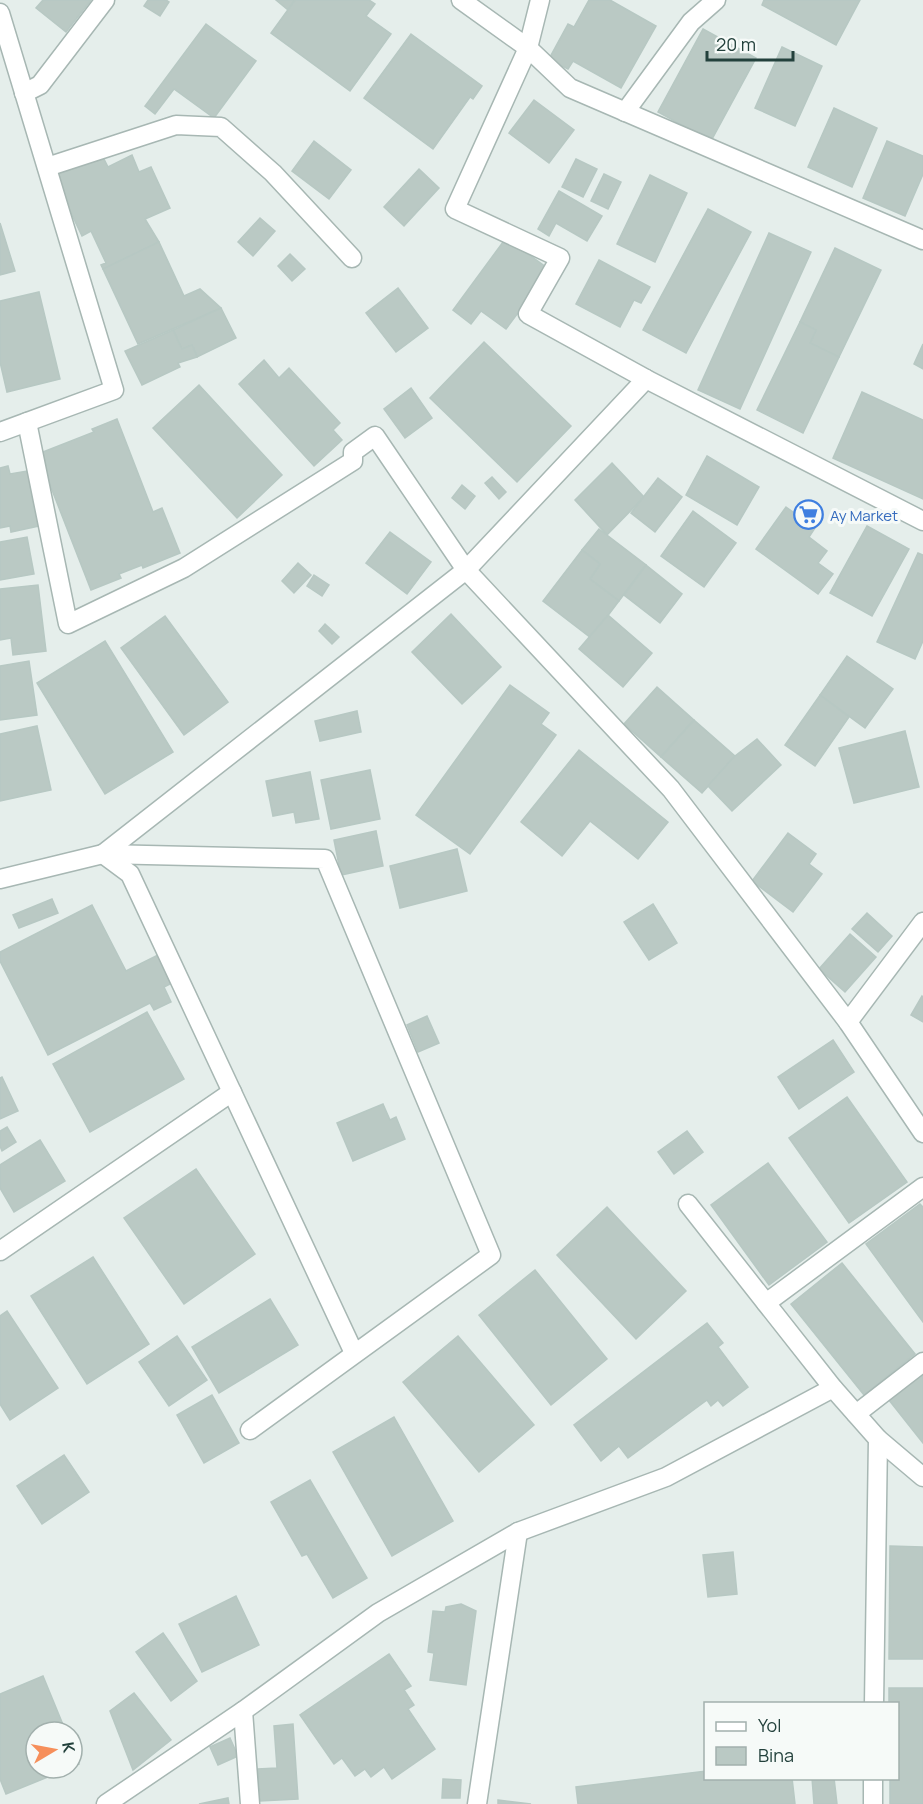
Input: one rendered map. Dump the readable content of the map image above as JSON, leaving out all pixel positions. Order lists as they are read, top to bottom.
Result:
{
  "places": {
    "supermarket": ["Ay Market"]
  },
  "legend": ["Yol", "Bina"],
  "scale_bar": "20 m",
  "north": "right"
}
